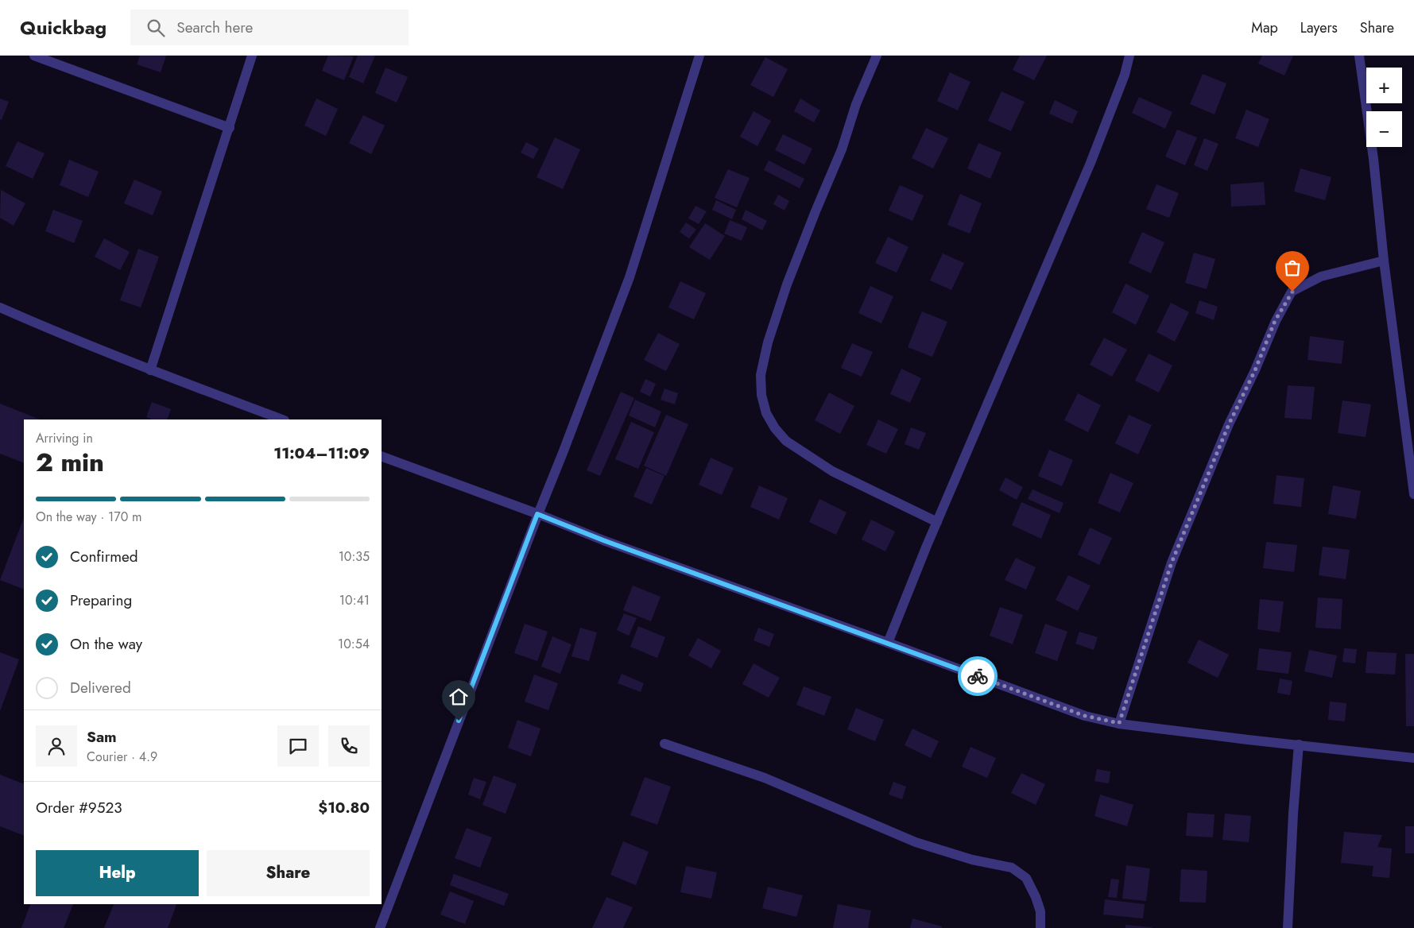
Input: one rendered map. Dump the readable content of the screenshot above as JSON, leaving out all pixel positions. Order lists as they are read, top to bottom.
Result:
{
  "page": {
    "header": "Quickbag",
    "search": "Search here",
    "nav": ["Map", "Layers", "Share"],
    "map_buttons": ["+", "−"],
    "heading": ["2 min", "Arriving in", "11:04–11:09"],
    "panel": [
      "Sam",
      "Courier · 4.9",
      "Order #9523",
      "$10.80"
    ],
    "bar": "On the way · 170 m",
    "list": [
      ["Confirmed", "10:35"],
      ["Preparing", "10:41"],
      ["On the way", "10:54"],
      "Delivered"
    ],
    "buttons": ["Help", "Share"]
  }
}
